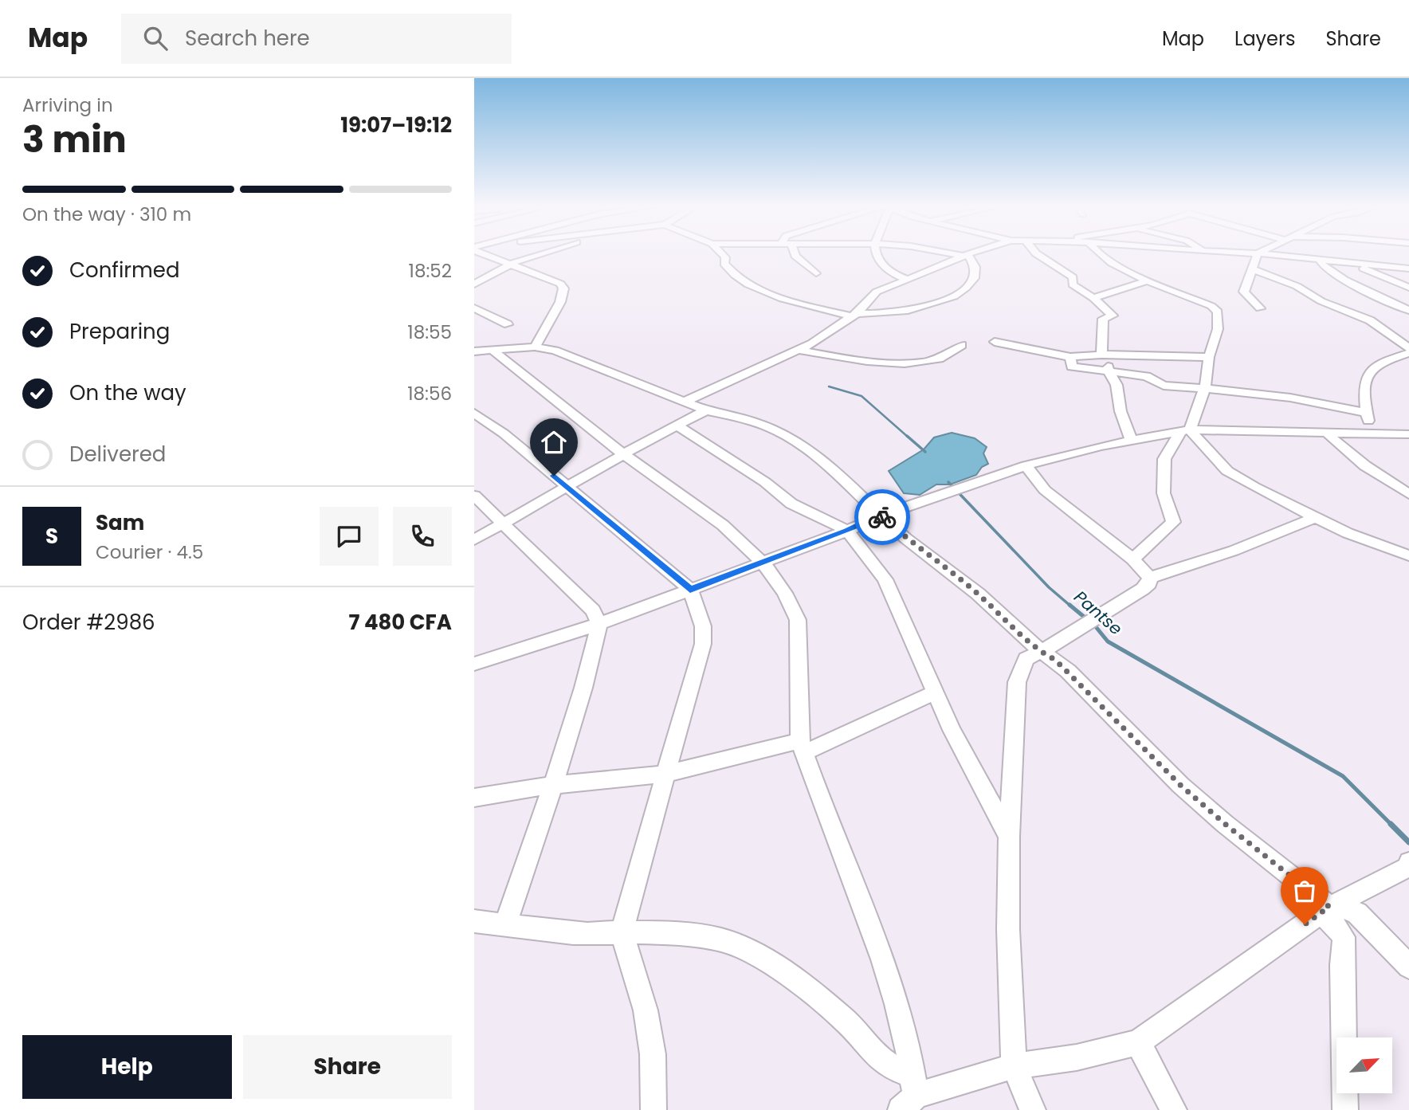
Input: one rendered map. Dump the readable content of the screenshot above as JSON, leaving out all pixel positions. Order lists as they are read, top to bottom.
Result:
{
  "water": ["Pantse"],
  "north": "top right",
  "page": {
    "header": "Map",
    "search": "Search here",
    "nav": ["Map", "Layers", "Share"],
    "heading": ["3 min", "Arriving in", "19:07–19:12"],
    "panel": [
      "Sam",
      "Courier · 4.5",
      "Order #2986",
      "7 480 CFA"
    ],
    "bar": "On the way · 310 m",
    "list": [
      ["Confirmed", "18:52"],
      ["Preparing", "18:55"],
      ["On the way", "18:56"],
      "Delivered"
    ],
    "round": "S",
    "buttons": ["Help", "Share"]
  }
}
